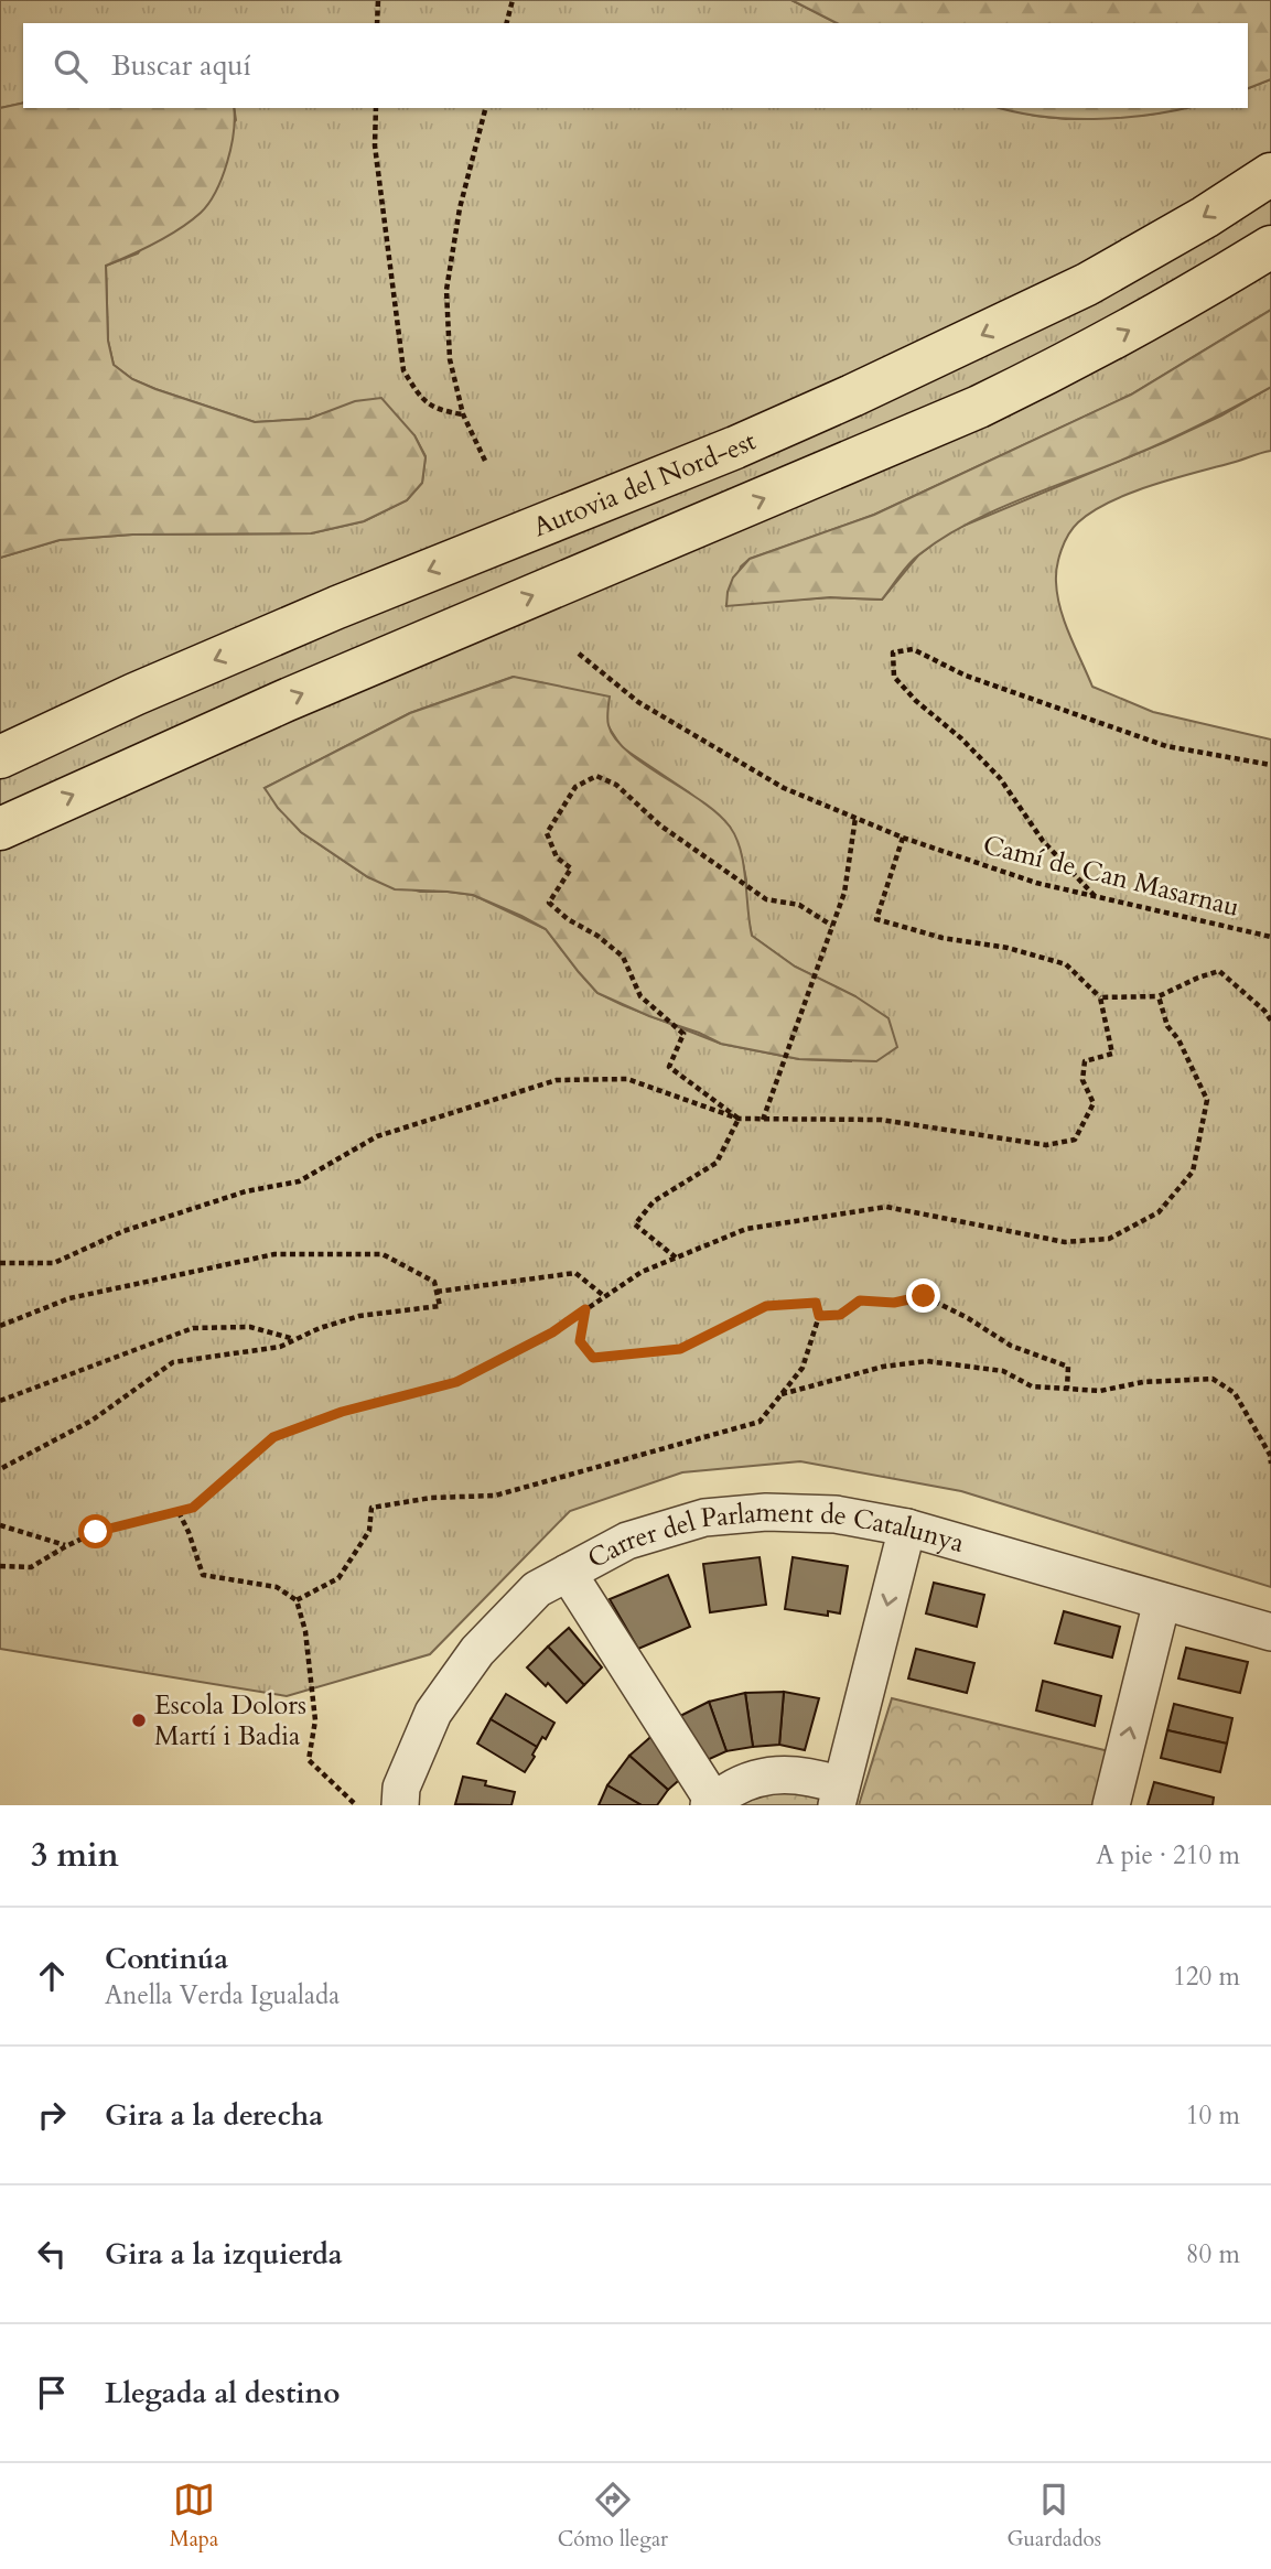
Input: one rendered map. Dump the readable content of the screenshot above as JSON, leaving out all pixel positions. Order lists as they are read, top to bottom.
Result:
{
  "streets": {
    "highway": ["Autovia del Nord-est"],
    "street": ["Carrer del Parlament de Catalunya"],
    "path": ["Camí de Can Masarnau"]
  },
  "places": ["Escola Dolors Martí i Badia"],
  "page": {
    "search": "Buscar aquí",
    "heading": ["3 min", "A pie · 210 m"],
    "list": [
      ["Continúa", "Anella Verda Igualada", "120 m"],
      ["Gira a la derecha", "10 m"],
      ["Gira a la izquierda", "80 m"],
      "Llegada al destino"
    ],
    "nav": ["Mapa", "Cómo llegar", "Guardados"]
  }
}
